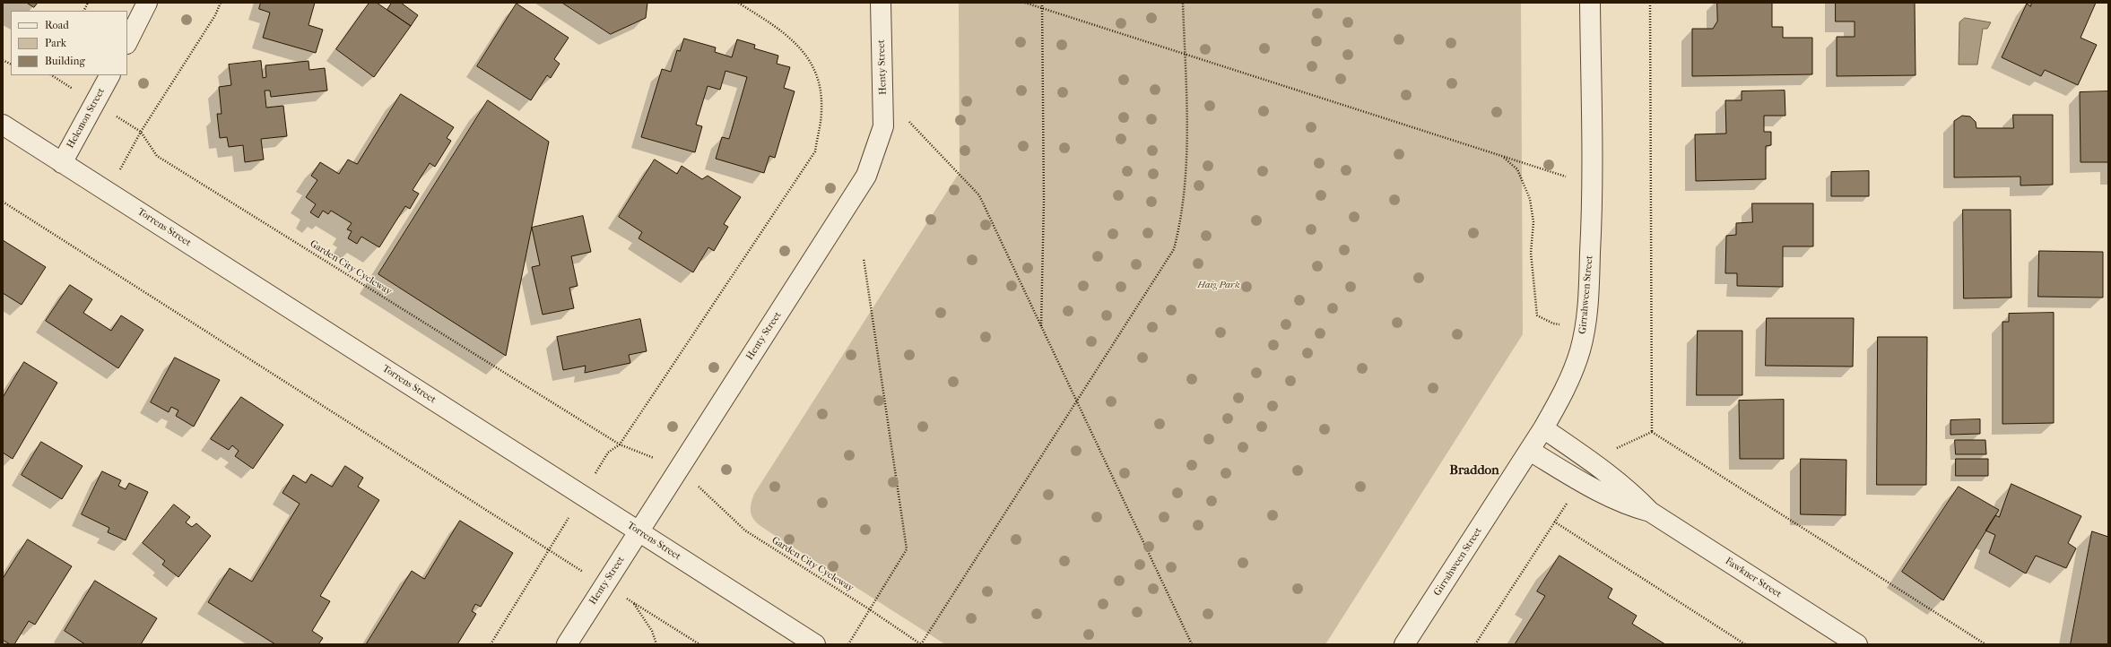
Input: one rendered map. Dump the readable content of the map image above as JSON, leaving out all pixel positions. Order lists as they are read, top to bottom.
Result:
{
  "streets": {
    "street": [
      "Henty Street",
      "Helemon Street",
      "Torrens Street",
      "Girrahween Street",
      "Fawkner Street"
    ],
    "path": ["Garden City Cycleway"]
  },
  "crossings": [
    ["Henty Street", "Torrens Street"],
    ["Helemon Street", "Torrens Street"],
    ["Helemon Street", "Garden City Cycleway"],
    ["Girrahween Street", "Fawkner Street"]
  ],
  "districts": ["Braddon"],
  "parks": ["Haig Park"],
  "legend": ["Road", "Park", "Building"]
}
